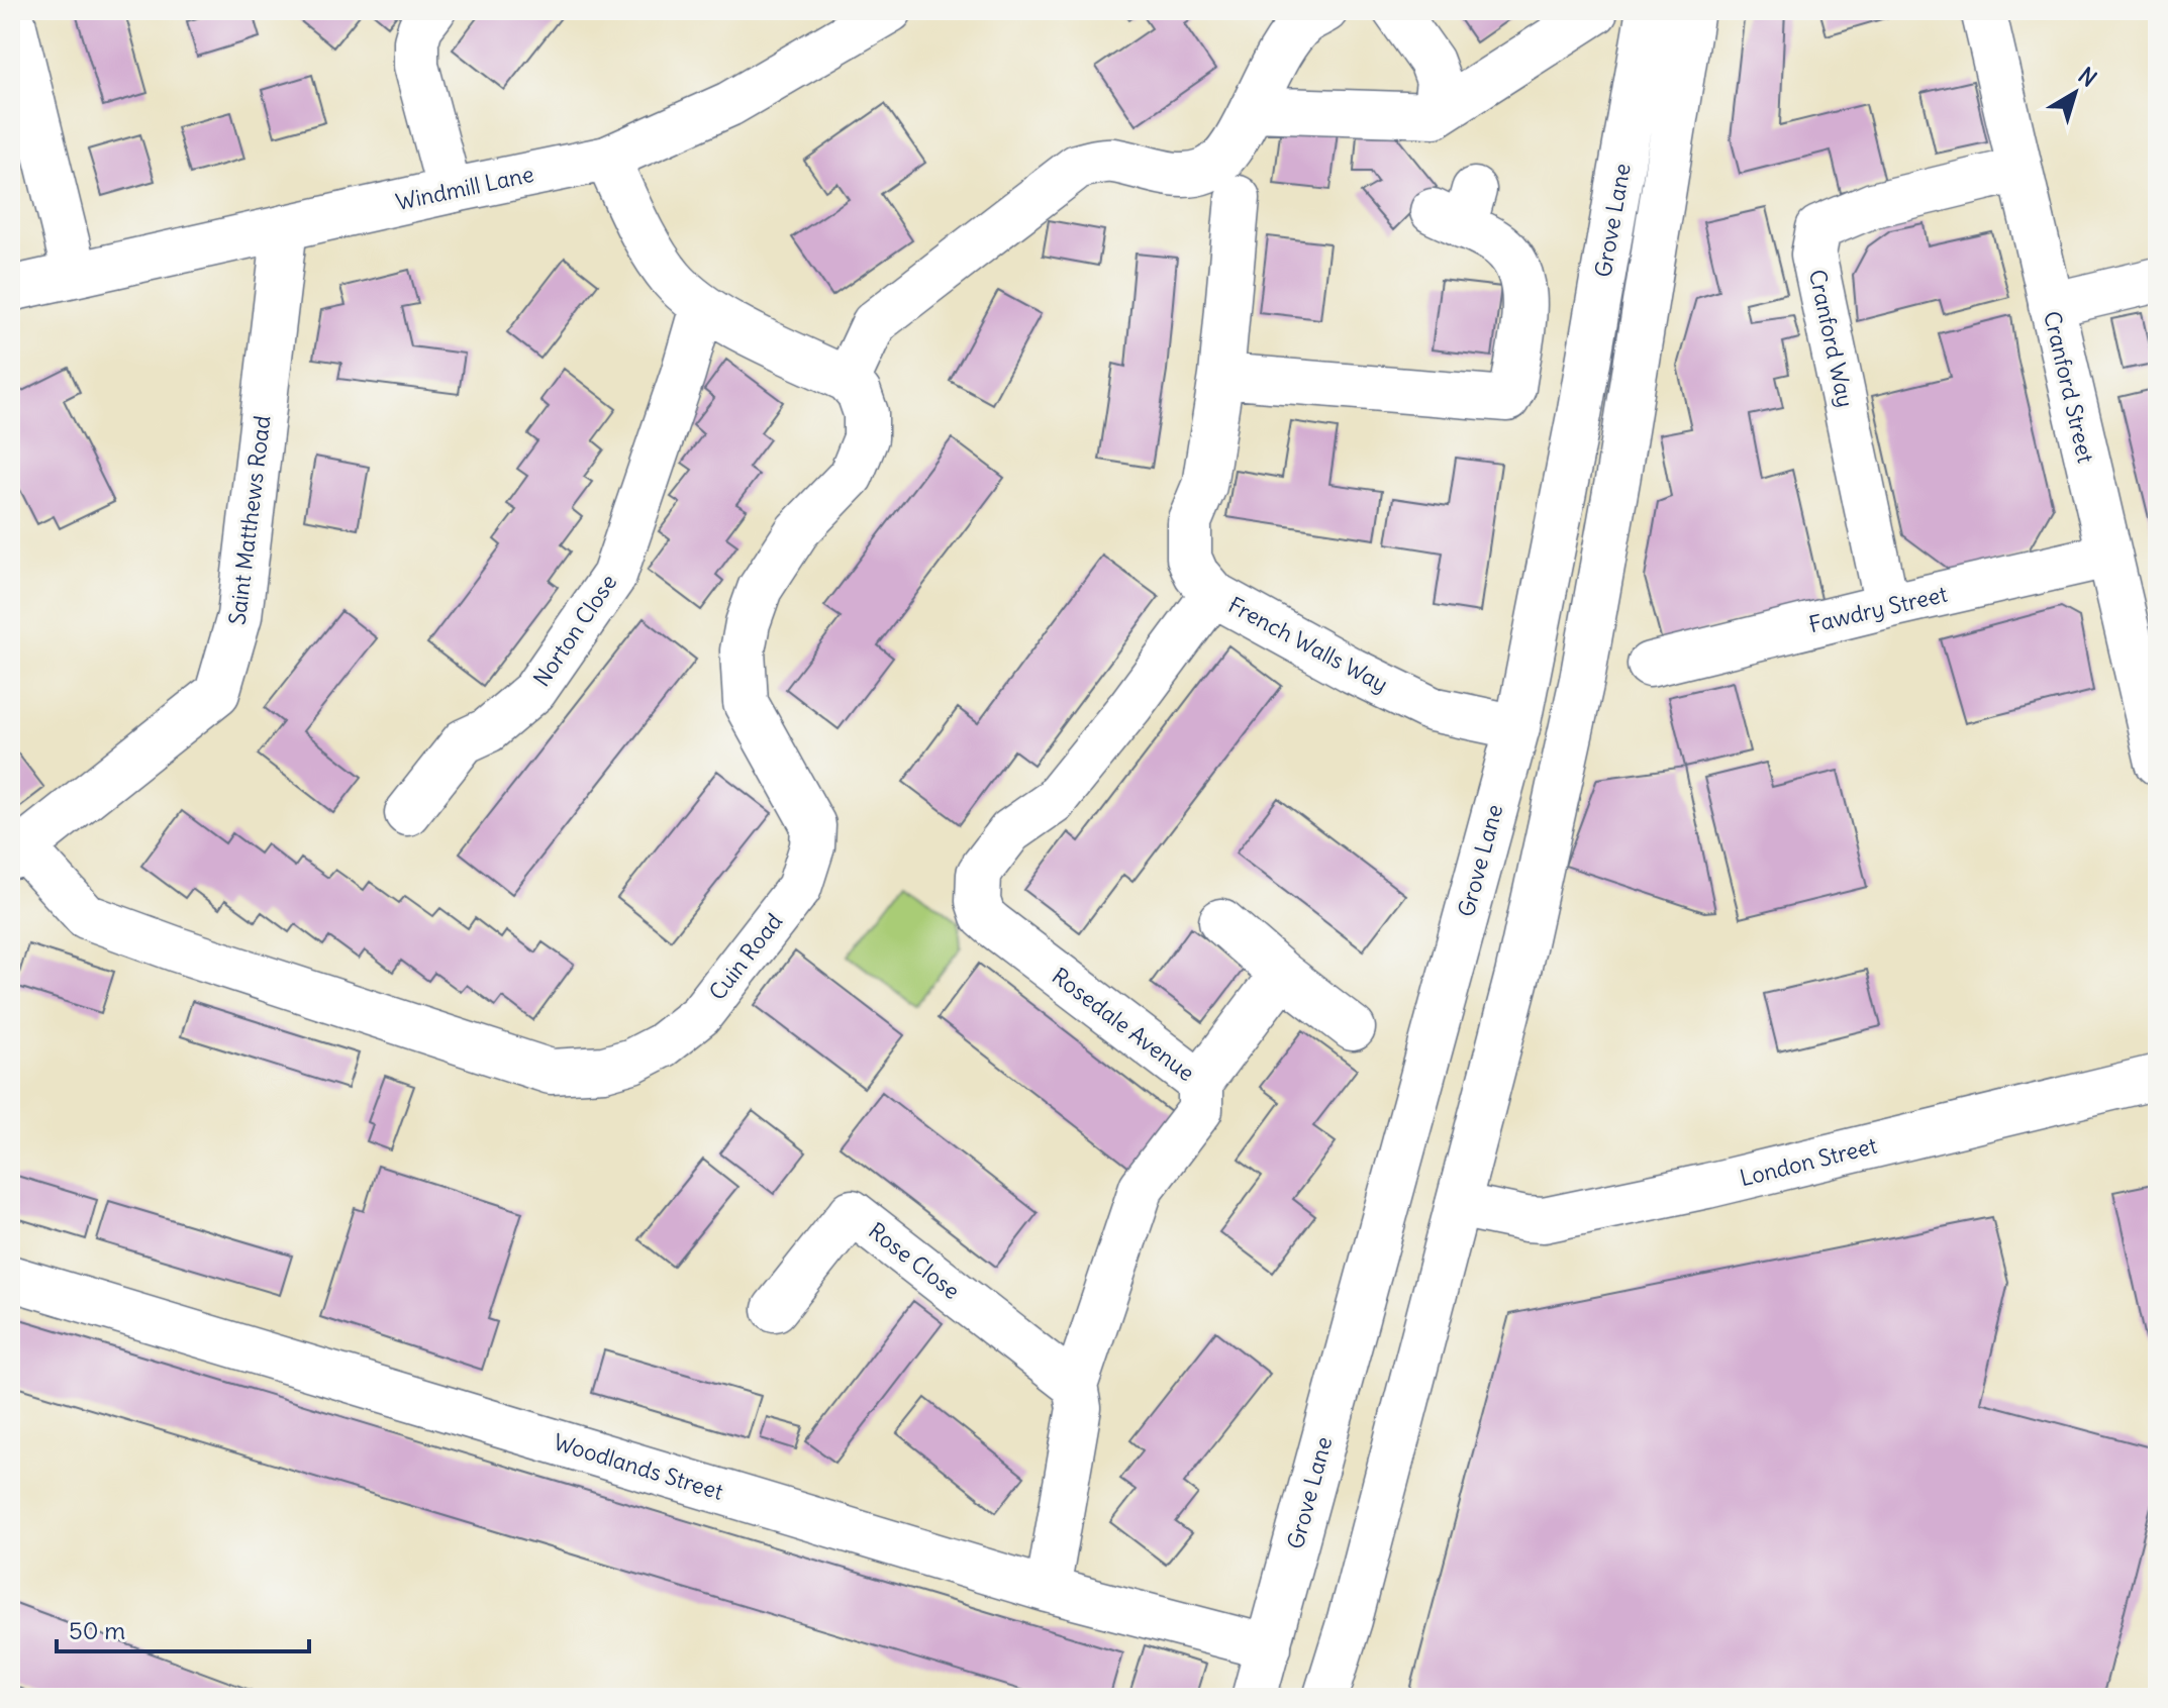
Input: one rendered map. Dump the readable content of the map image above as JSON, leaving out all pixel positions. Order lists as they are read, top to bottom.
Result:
{
  "streets": {
    "street": [
      "Windmill Lane",
      "Grove Lane",
      "Cranford Way",
      "Cranford Street",
      "Saint Matthews Road",
      "Fawdry Street",
      "Norton Close",
      "French Walls Way",
      "Cuin Road",
      "Rosedale Avenue",
      "London Street",
      "Rose Close",
      "Woodlands Street"
    ]
  },
  "crossings": [
    ["Windmill Lane", "Saint Matthews Road"],
    ["Grove Lane", "French Walls Way"],
    ["Grove Lane", "London Street"],
    ["Grove Lane", "Woodlands Street"],
    ["Cranford Way", "Cranford Street"],
    ["Cranford Way", "Fawdry Street"],
    ["Cranford Street", "Fawdry Street"],
    ["Saint Matthews Road", "Cuin Road"],
    ["French Walls Way", "Rosedale Avenue"],
    ["Rosedale Avenue", "Rose Close"],
    ["Rosedale Avenue", "Woodlands Street"]
  ],
  "scale_bar": "50 m",
  "north": "top right"
}
